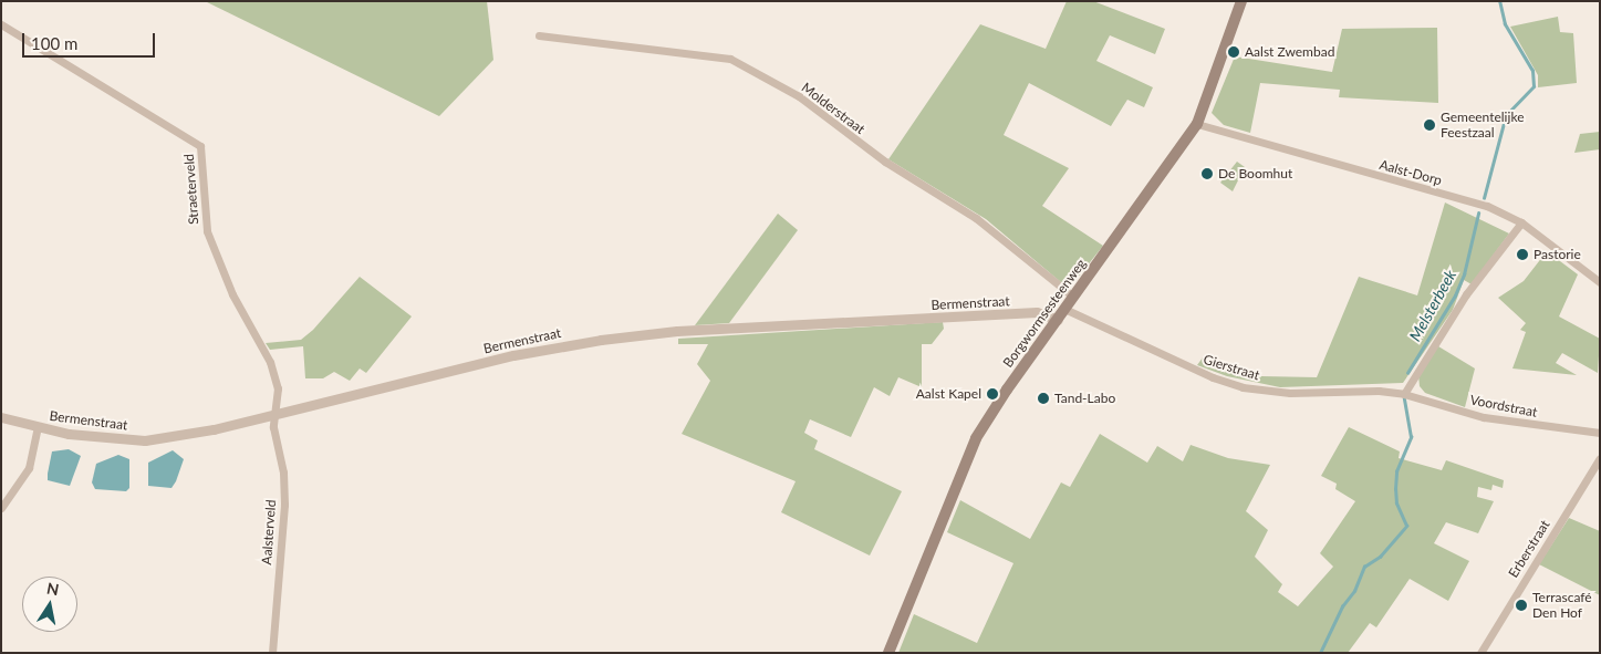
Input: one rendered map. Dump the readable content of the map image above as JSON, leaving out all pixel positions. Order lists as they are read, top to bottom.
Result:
{
  "streets": {
    "main road": ["Borgwormsesteenweg"],
    "street": [
      "Molderstraat",
      "Aalst-Dorp",
      "Straeterveld",
      "Bermenstraat",
      "Gierstraat",
      "Voordstraat",
      "Aalsterveld",
      "Erberstraat"
    ]
  },
  "crossings": [
    ["Molderstraat", "Borgwormsesteenweg"],
    ["Aalst-Dorp", "Borgwormsesteenweg"],
    ["Straeterveld", "Bermenstraat"],
    ["Straeterveld", "Aalsterveld"],
    ["Bermenstraat", "Borgwormsesteenweg"],
    ["Bermenstraat", "Aalsterveld"],
    ["Borgwormsesteenweg", "Gierstraat"],
    ["Gierstraat", "Voordstraat"]
  ],
  "water": ["Melsterbeek"],
  "places": [
    "Aalst Zwembad",
    "Gemeentelijke Feestzaal",
    "De Boomhut",
    "Pastorie",
    "Aalst Kapel",
    "Tand-Labo",
    "Terrascafé Den Hof"
  ],
  "scale_bar": "100 m",
  "north": "top"
}
